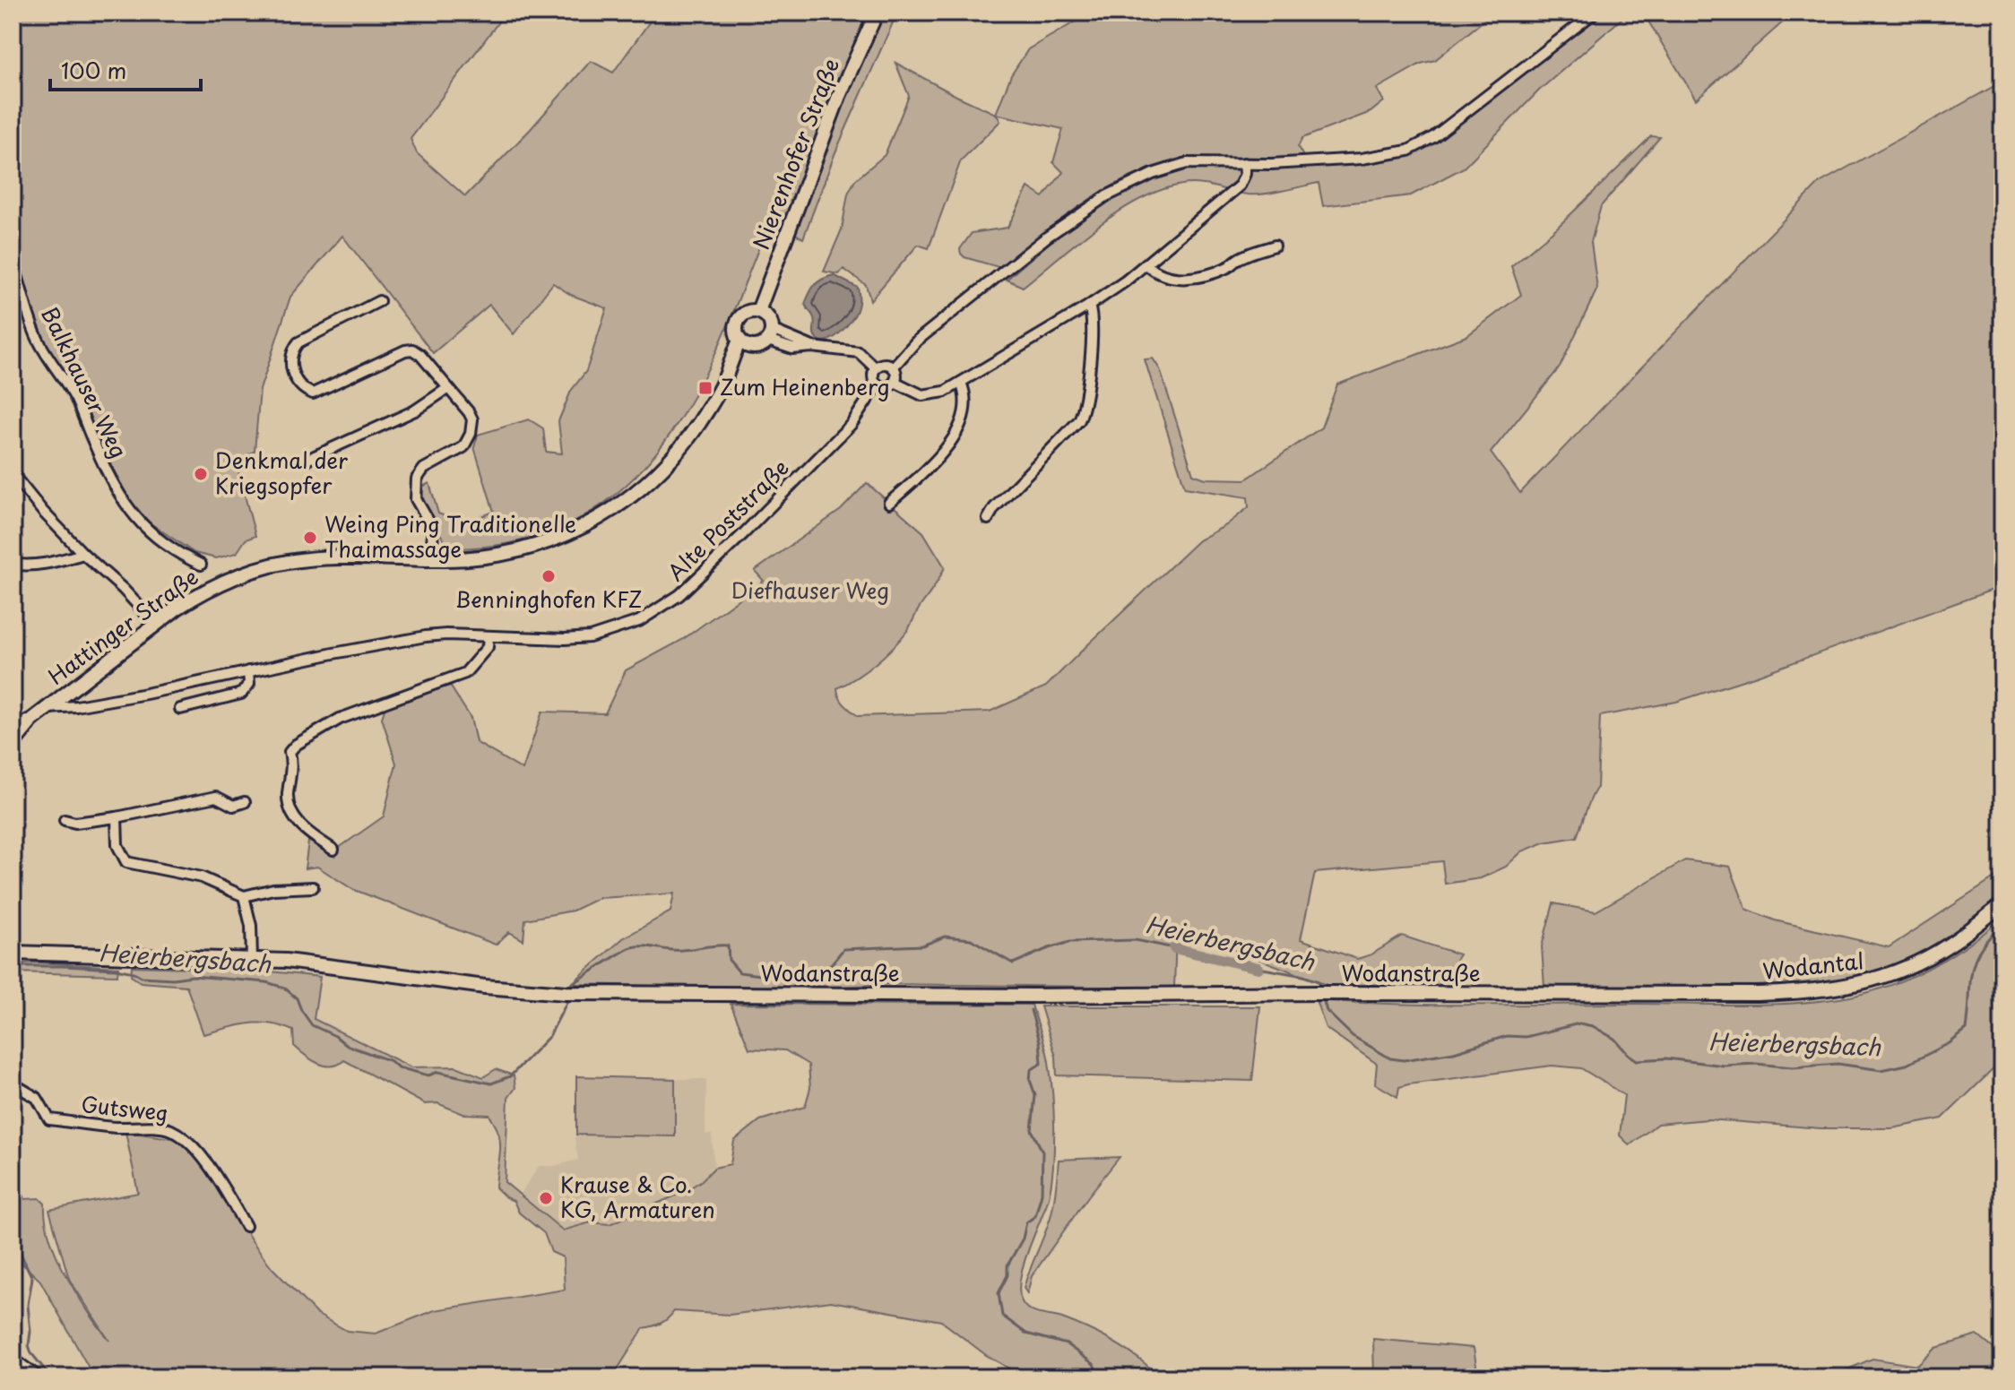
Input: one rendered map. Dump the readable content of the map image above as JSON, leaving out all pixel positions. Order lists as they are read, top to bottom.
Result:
{
  "streets": {
    "main road": [
      "Nierenhofer Straße",
      "Hattinger Straße",
      "Wodantal",
      "Wodanstraße"
    ],
    "street": ["Balkhauser Weg", "Alte Poststraße", "Gutsweg"]
  },
  "crossings": [
    ["Nierenhofer Straße", "Hattinger Straße"],
    ["Alte Poststraße", "Hattinger Straße"],
    ["Wodantal", "Wodanstraße"]
  ],
  "water": ["Heierbergsbach"],
  "parks": ["Diefhauser Weg"],
  "places": {
    "transit": ["Zum Heinenberg"],
    "other": [
      "Denkmal der Kriegsopfer",
      "Weing Ping Traditionelle Thaimassage",
      "Benninghofen KFZ",
      "Krause & Co. KG, Armaturen"
    ]
  },
  "scale_bar": "100 m"
}
